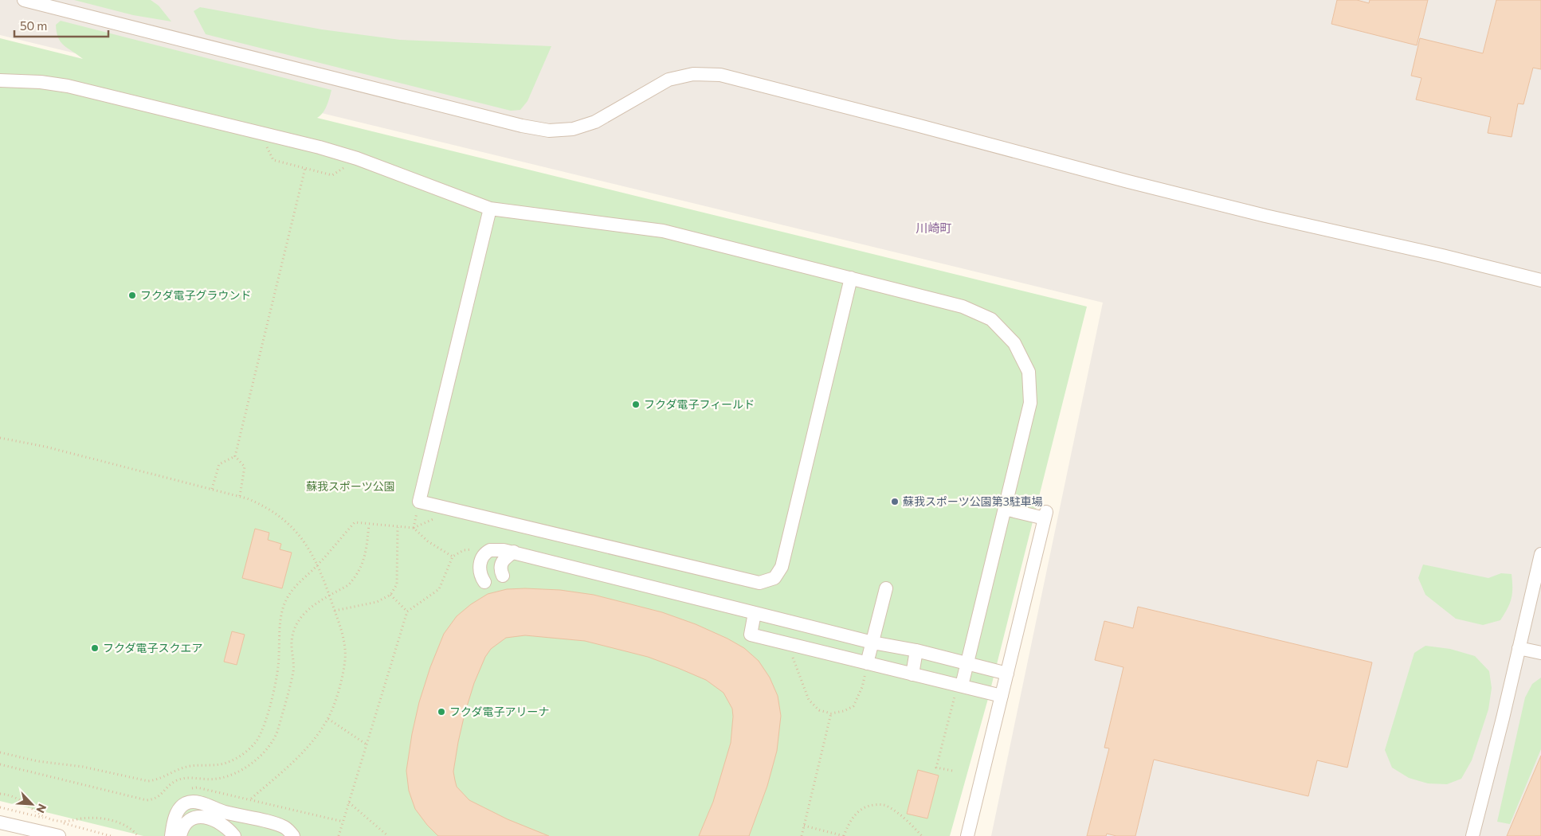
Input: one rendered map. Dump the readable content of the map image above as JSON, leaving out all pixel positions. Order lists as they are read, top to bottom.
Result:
{
  "districts": ["川崎町"],
  "parks": ["蘇我スポーツ公園"],
  "places": [
    "フクダ電子グラウンド",
    "フクダ電子フィールド",
    "蘇我スポーツ公園第3駐車場",
    "フクダ電子スクエア",
    "フクダ電子アリーナ"
  ],
  "scale_bar": "50 m",
  "north": "bottom right"
}
